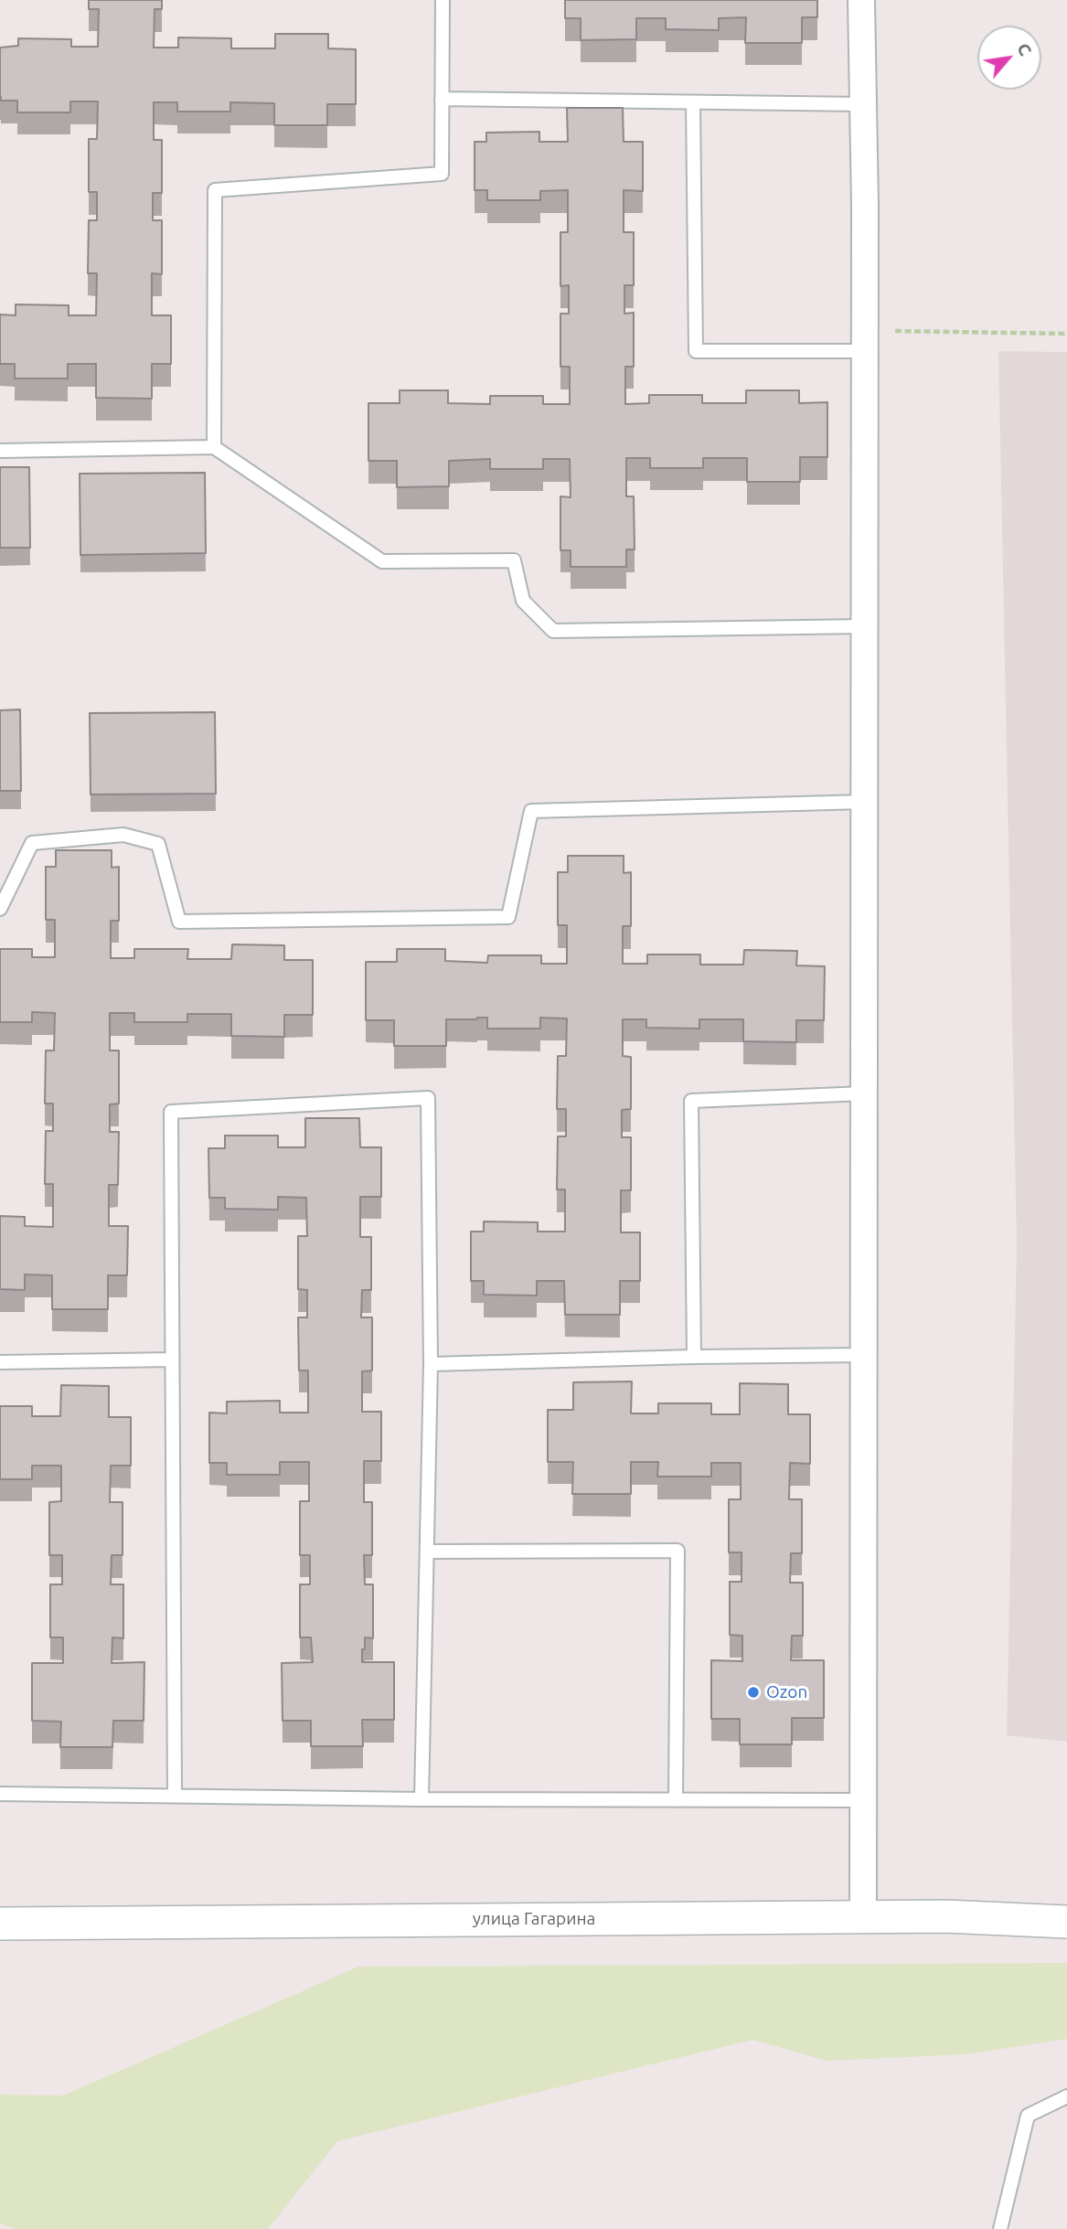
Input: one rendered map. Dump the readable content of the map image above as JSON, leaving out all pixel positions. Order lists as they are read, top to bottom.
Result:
{
  "streets": {
    "street": ["улица Гагарина"]
  },
  "places": ["Ozon"],
  "north": "top right"
}
